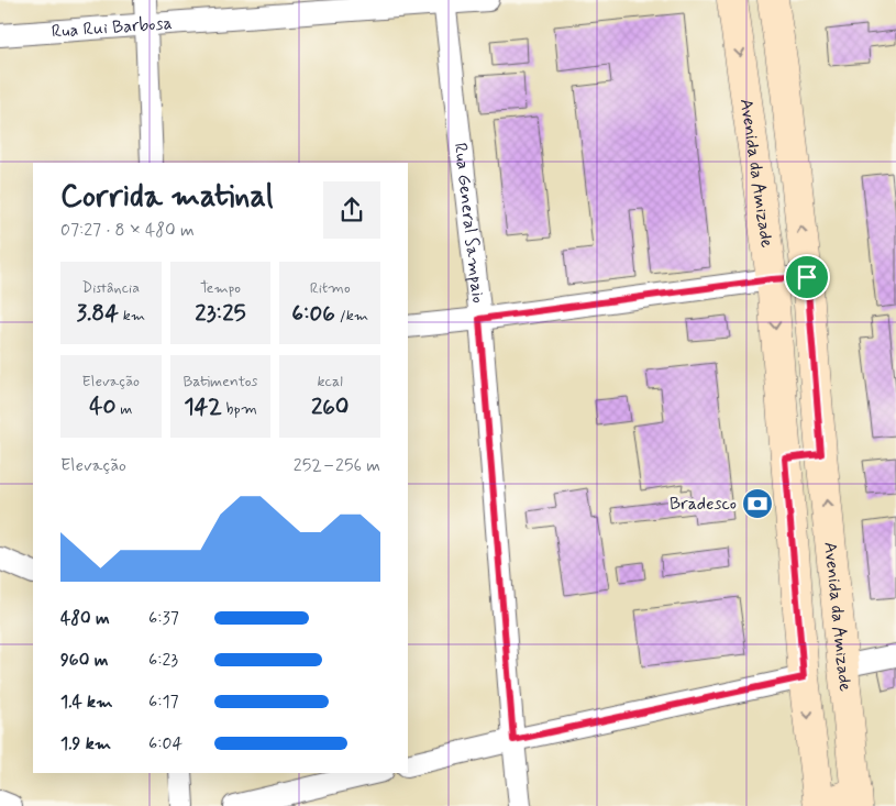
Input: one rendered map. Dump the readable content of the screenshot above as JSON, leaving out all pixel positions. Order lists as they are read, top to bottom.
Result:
{
  "streets": {
    "main road": ["Avenida da Amizade"],
    "street": ["Rua Rui Barbosa", "Rua General Sampaio"]
  },
  "crossings": [
    ["Rua Rui Barbosa", "Rua General Sampaio"]
  ],
  "places": {
    "bank": ["Bradesco"]
  },
  "page": {
    "heading": ["Corrida matinal", "07:27 · 8 × 480 m"],
    "stats": [
      ["Distância", "3.84 km"],
      ["Tempo", "23:25"],
      ["Ritmo", "6:06 /km"],
      ["Elevação", "40 m"],
      ["Batimentos", "142 bpm"],
      ["kcal", "260"]
    ],
    "chart": ["Elevação", "252–256 m"],
    "list": [
      {
        "name": "480 m",
        "note": "6:37"
      },
      {
        "name": "960 m",
        "note": "6:23"
      },
      {
        "name": "1.4 km",
        "note": "6:17"
      },
      {
        "name": "1.9 km",
        "note": "6:04"
      }
    ]
  }
}
